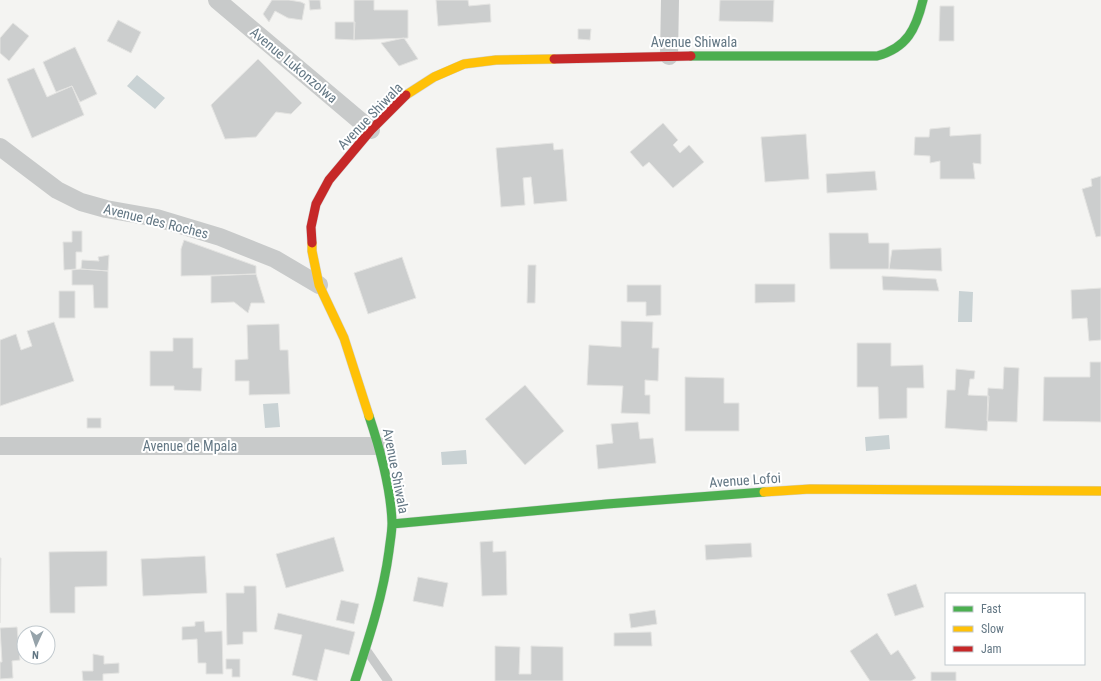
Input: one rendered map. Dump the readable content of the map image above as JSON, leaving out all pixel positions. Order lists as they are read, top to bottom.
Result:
{
  "streets": {
    "street": [
      "Avenue Shiwala",
      "Avenue Lukonzolwa",
      "Avenue des Roches",
      "Avenue de Mpala",
      "Avenue Lofoi"
    ]
  },
  "crossings": [
    ["Avenue Shiwala", "Avenue Lukonzolwa"],
    ["Avenue Shiwala", "Avenue des Roches"],
    ["Avenue Shiwala", "Avenue de Mpala"],
    ["Avenue Shiwala", "Avenue Lofoi"]
  ],
  "legend": ["Fast", "Slow", "Jam"],
  "north": "bottom"
}
